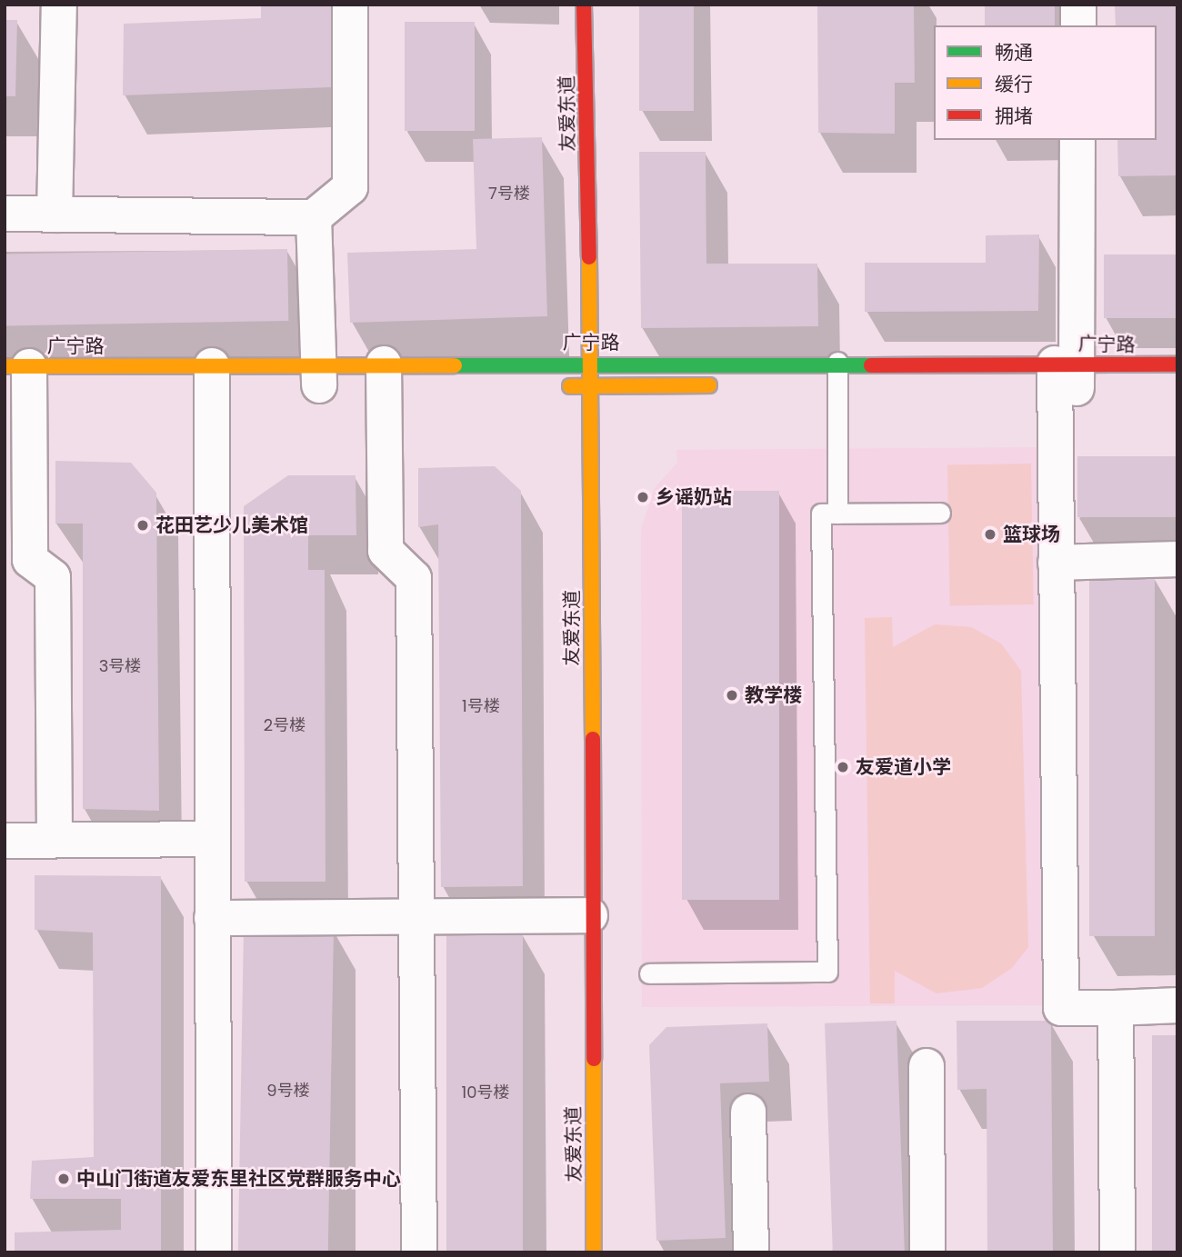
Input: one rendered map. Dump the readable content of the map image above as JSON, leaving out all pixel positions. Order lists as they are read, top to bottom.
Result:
{
  "streets": {
    "street": ["友爱东道", "广宁路"]
  },
  "crossings": [
    ["友爱东道", "广宁路"]
  ],
  "places": [
    "乡谣奶站",
    "花田艺少儿美术馆",
    "篮球场",
    "教学楼",
    "友爱道小学",
    "中山门街道友爱东里社区党群服务中心"
  ],
  "house_numbers": [
    "7号楼",
    "3号楼",
    "1号楼",
    "2号楼",
    "9号楼",
    "10号楼"
  ],
  "legend": ["畅通", "缓行", "拥堵"]
}
